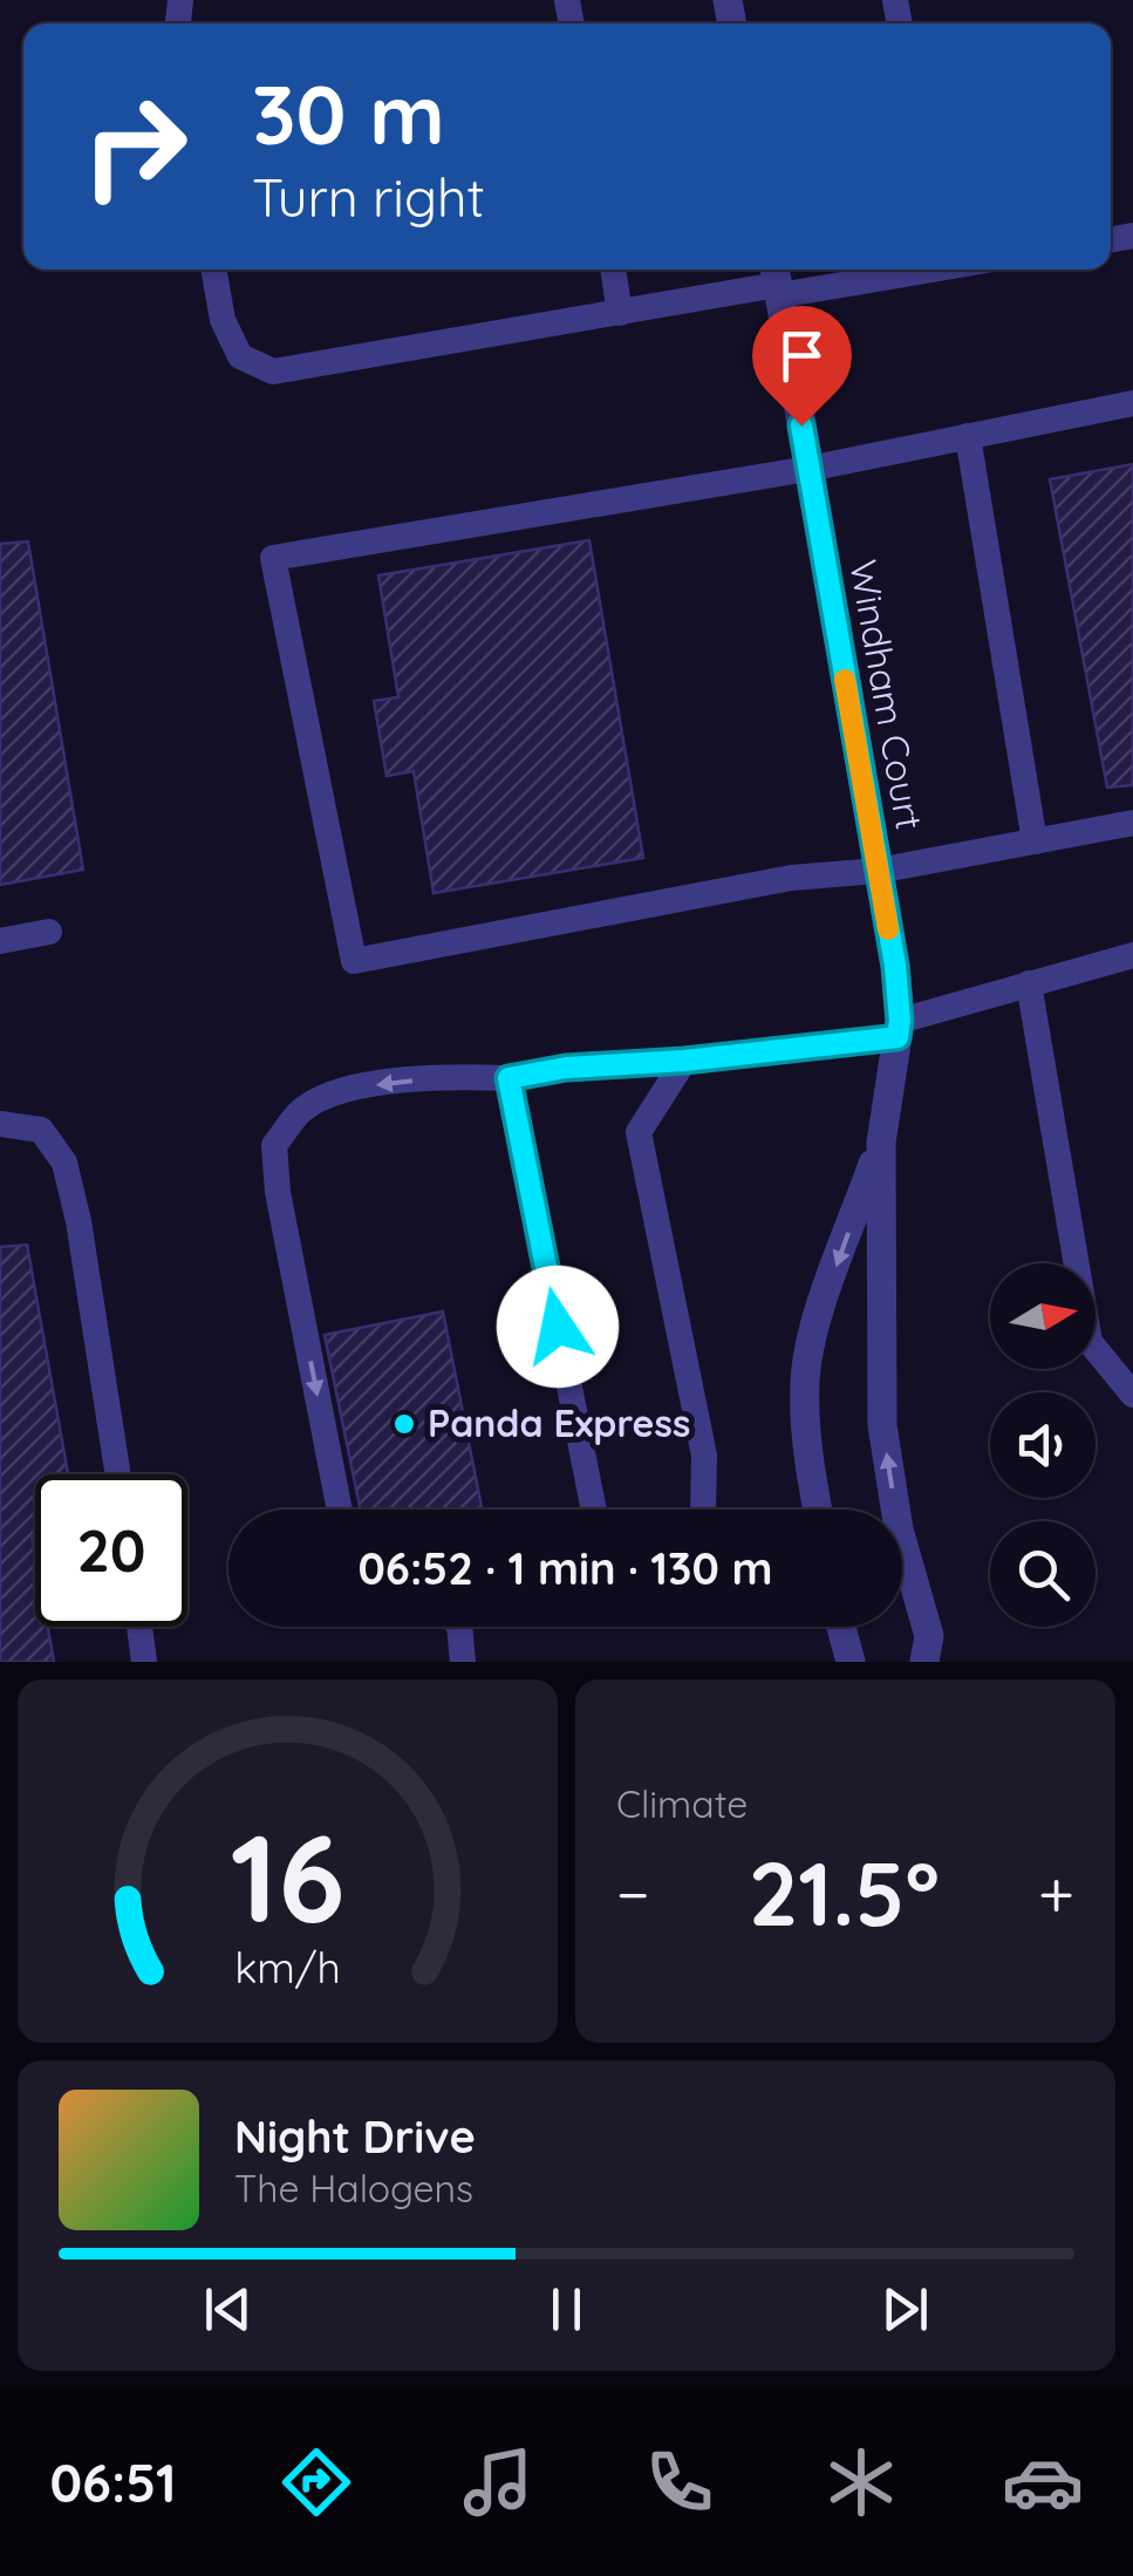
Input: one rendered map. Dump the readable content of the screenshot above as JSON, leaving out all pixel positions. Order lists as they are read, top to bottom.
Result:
{
  "streets": {
    "street": ["Windham Court"]
  },
  "places": ["Panda Express"],
  "north": "right",
  "page": {
    "turn": ["30 m", "Turn right"],
    "limit": "20",
    "trip": "06:52 · 1 min · 130 m",
    "tile": "Climate",
    "heat": ["−", "21.5°", "+"],
    "song": ["Night Drive", "The Halogens"],
    "tabs": "06:51",
    "gauge": ["16", "km/h"]
  }
}
